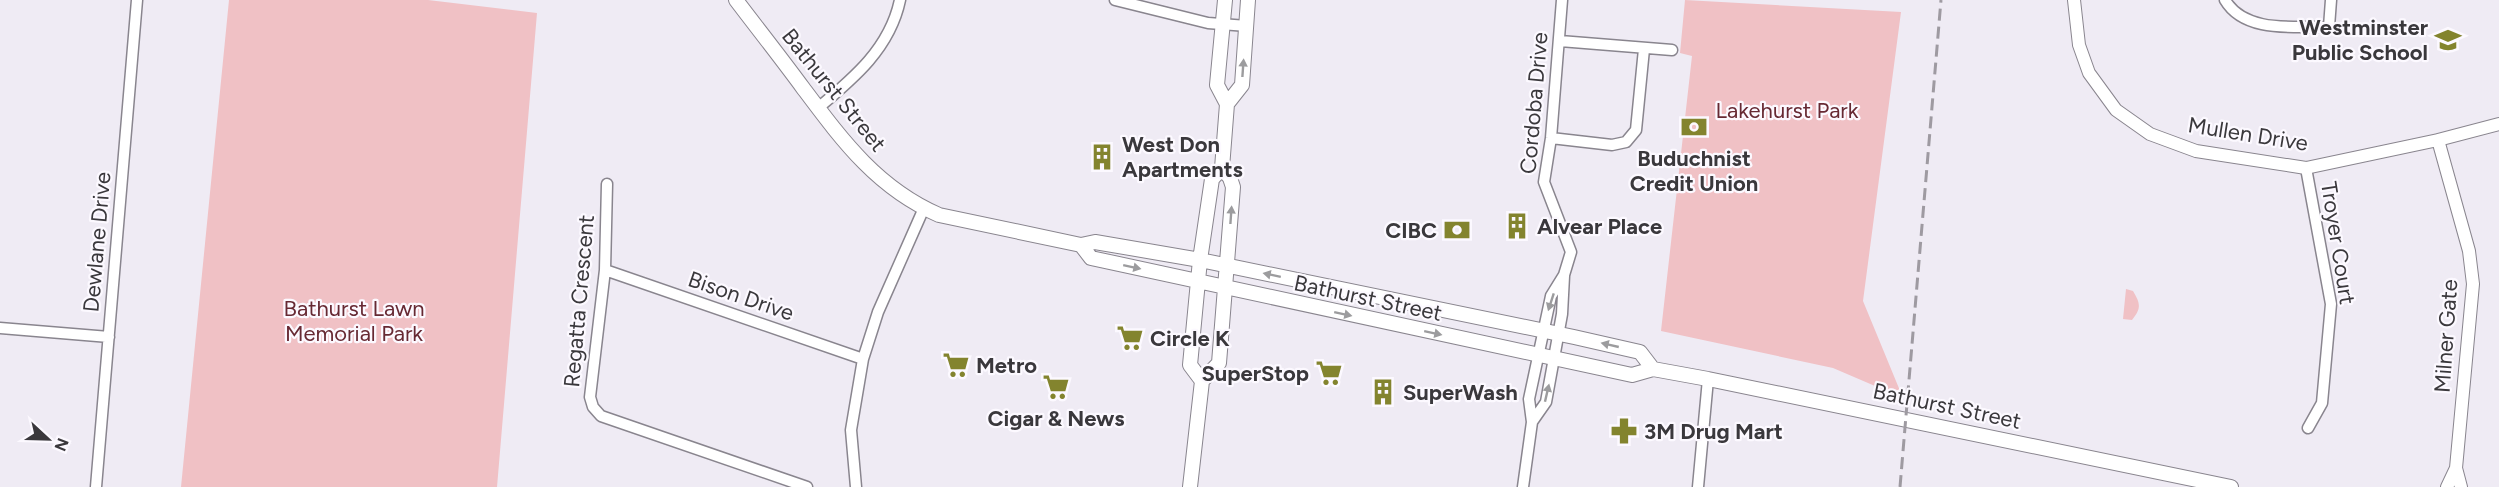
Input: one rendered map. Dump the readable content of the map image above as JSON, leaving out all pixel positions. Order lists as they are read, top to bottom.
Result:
{
  "streets": {
    "main road": ["Bathurst Street"],
    "street": [
      "Cordoba Drive",
      "Mullen Drive",
      "Dewlane Drive",
      "Troyer Court",
      "Bison Drive",
      "Regatta Crescent",
      "Milner Gate"
    ]
  },
  "crossings": [
    ["Bathurst Street", "Cordoba Drive"],
    ["Mullen Drive", "Troyer Court"],
    ["Mullen Drive", "Milner Gate"],
    ["Bison Drive", "Regatta Crescent"]
  ],
  "parks": ["Lakehurst Park", "Bathurst Lawn Memorial Park"],
  "places": {
    "school or university": ["Westminster Public School"],
    "bank": ["Buduchnist Credit Union", "CIBC"],
    "building": ["West Don Apartments", "Alvear Place", "SuperWash"],
    "supermarket": [
      "Circle K",
      "Metro",
      "SuperStop",
      "Cigar & News"
    ],
    "pharmacy": ["3M Drug Mart"]
  },
  "north": "right"
}
